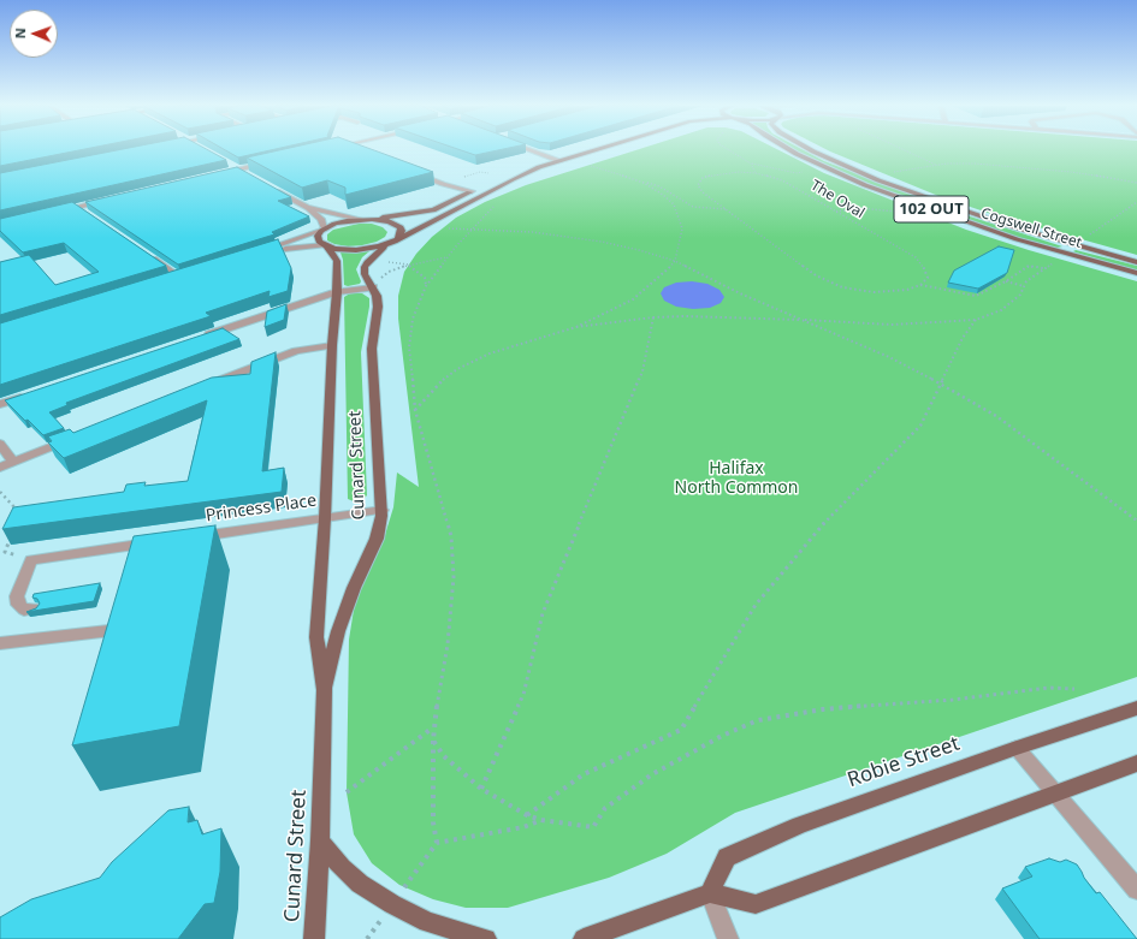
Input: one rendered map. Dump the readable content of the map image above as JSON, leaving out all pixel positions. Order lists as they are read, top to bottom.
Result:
{
  "streets": {
    "main road": [
      "102 OUT",
      "Cogswell Street",
      "Cunard Street",
      "Robie Street"
    ],
    "street": ["Princess Place"],
    "path": ["The Oval"]
  },
  "crossings": [
    ["Cunard Street", "Princess Place"]
  ],
  "parks": ["Halifax North Common"],
  "north": "left"
}
